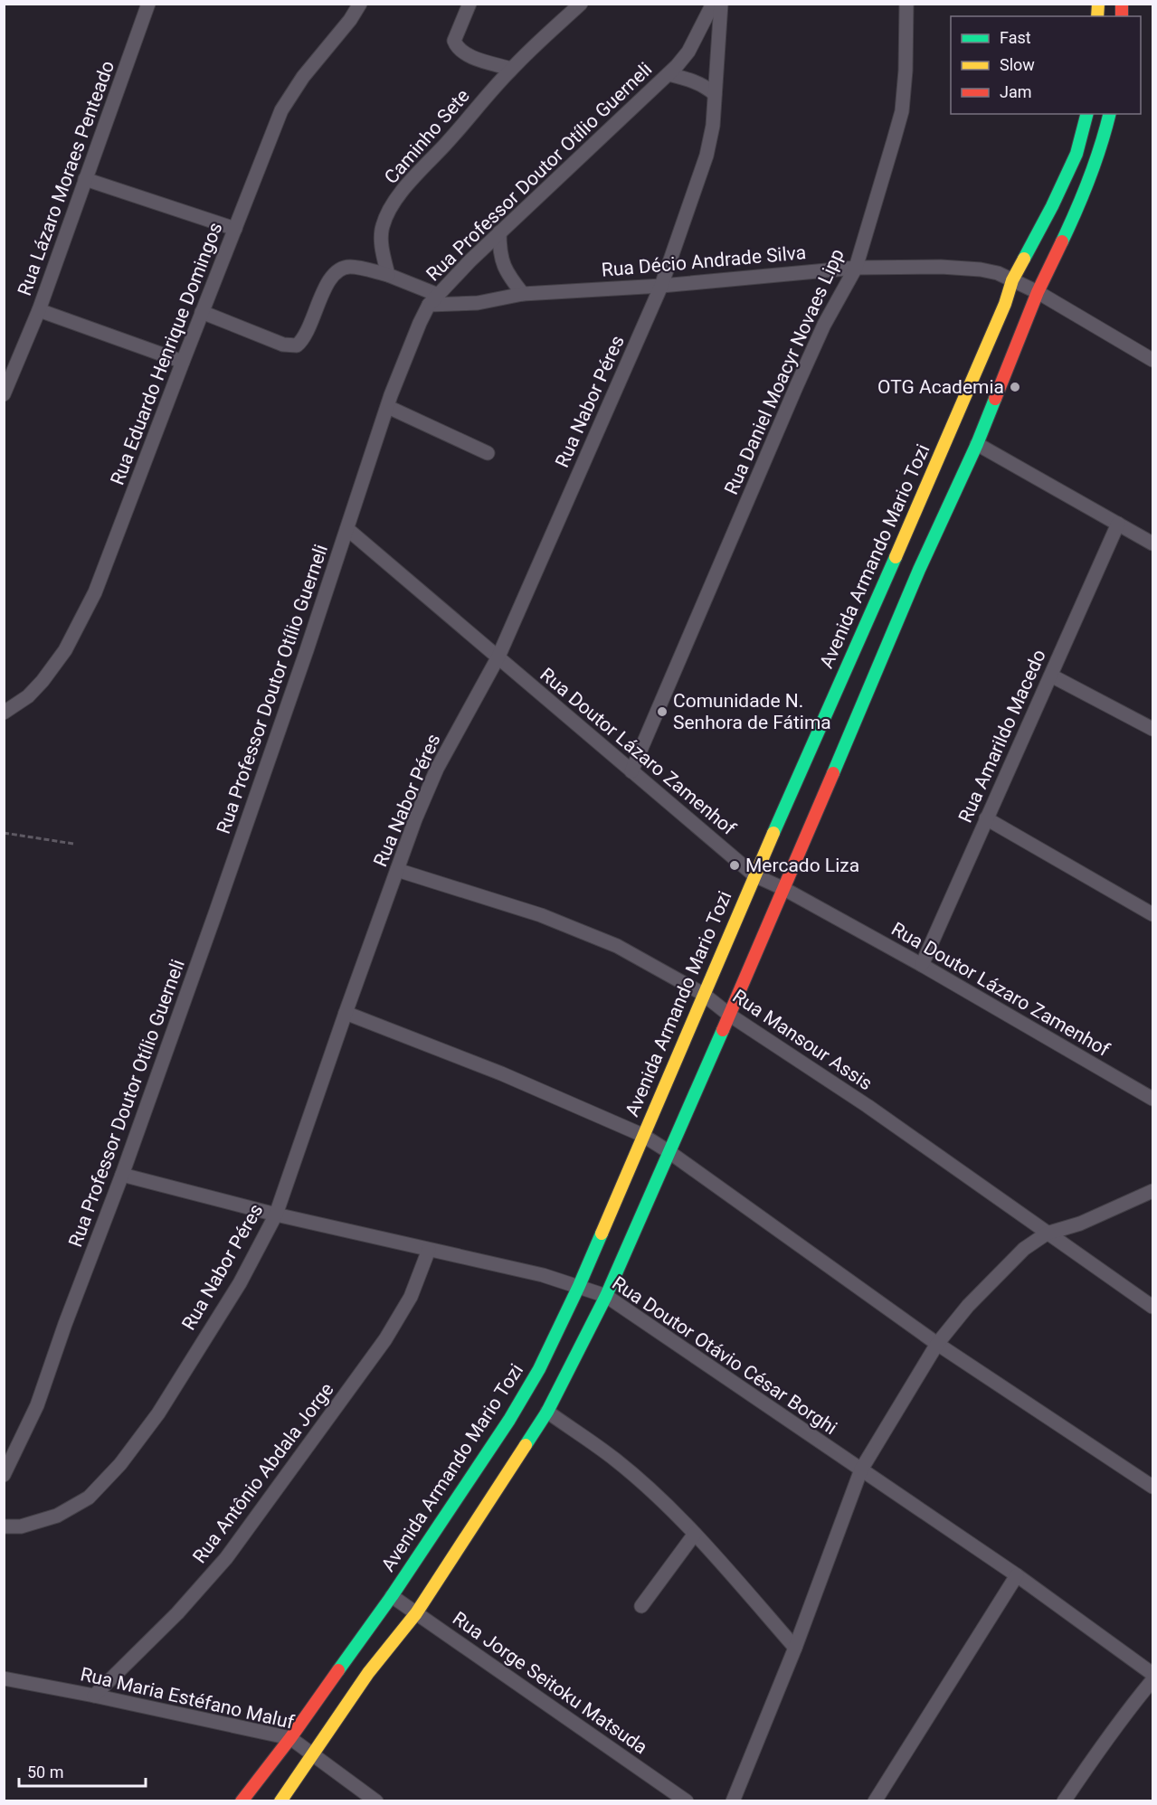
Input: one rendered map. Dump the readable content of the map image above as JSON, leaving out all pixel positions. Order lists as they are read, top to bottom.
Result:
{
  "streets": {
    "street": [
      "Caminho Sete",
      "Rua Professor Doutor Otílio Guerneli",
      "Rua Lázaro Moraes Penteado",
      "Rua Décio Andrade Silva",
      "Rua Eduardo Henrique Domingos",
      "Rua Daniel Moacyr Novaes Lipp",
      "Rua Nabor Péres",
      "Avenida Armando Mario Tozi",
      "Rua Amarildo Macedo",
      "Rua Doutor Lázaro Zamenhof",
      "Rua Mansour Assis",
      "Rua Doutor Otávio César Borghi",
      "Rua Antônio Abdala Jorge",
      "Rua Jorge Seitoku Matsuda",
      "Rua Maria Estéfano Maluf"
    ]
  },
  "crossings": [
    ["Rua Professor Doutor Otílio Guerneli", "Rua Décio Andrade Silva"],
    ["Rua Professor Doutor Otílio Guerneli", "Rua Doutor Lázaro Zamenhof"],
    ["Rua Professor Doutor Otílio Guerneli", "Rua Doutor Otávio César Borghi"],
    ["Rua Décio Andrade Silva", "Rua Daniel Moacyr Novaes Lipp"],
    ["Rua Décio Andrade Silva", "Rua Nabor Péres"],
    ["Rua Décio Andrade Silva", "Avenida Armando Mario Tozi"],
    ["Rua Daniel Moacyr Novaes Lipp", "Rua Doutor Lázaro Zamenhof"],
    ["Rua Nabor Péres", "Rua Doutor Lázaro Zamenhof"],
    ["Rua Nabor Péres", "Rua Mansour Assis"],
    ["Rua Nabor Péres", "Rua Doutor Otávio César Borghi"],
    ["Avenida Armando Mario Tozi", "Rua Doutor Lázaro Zamenhof"],
    ["Avenida Armando Mario Tozi", "Rua Mansour Assis"],
    ["Avenida Armando Mario Tozi", "Rua Doutor Otávio César Borghi"],
    ["Avenida Armando Mario Tozi", "Rua Jorge Seitoku Matsuda"],
    ["Avenida Armando Mario Tozi", "Rua Maria Estéfano Maluf"],
    ["Rua Amarildo Macedo", "Rua Doutor Lázaro Zamenhof"],
    ["Rua Doutor Otávio César Borghi", "Rua Antônio Abdala Jorge"],
    ["Rua Antônio Abdala Jorge", "Rua Maria Estéfano Maluf"]
  ],
  "places": ["OTG Academia", "Comunidade N. Senhora de Fátima", "Mercado Liza"],
  "legend": ["Fast", "Slow", "Jam"],
  "scale_bar": "50 m"
}
